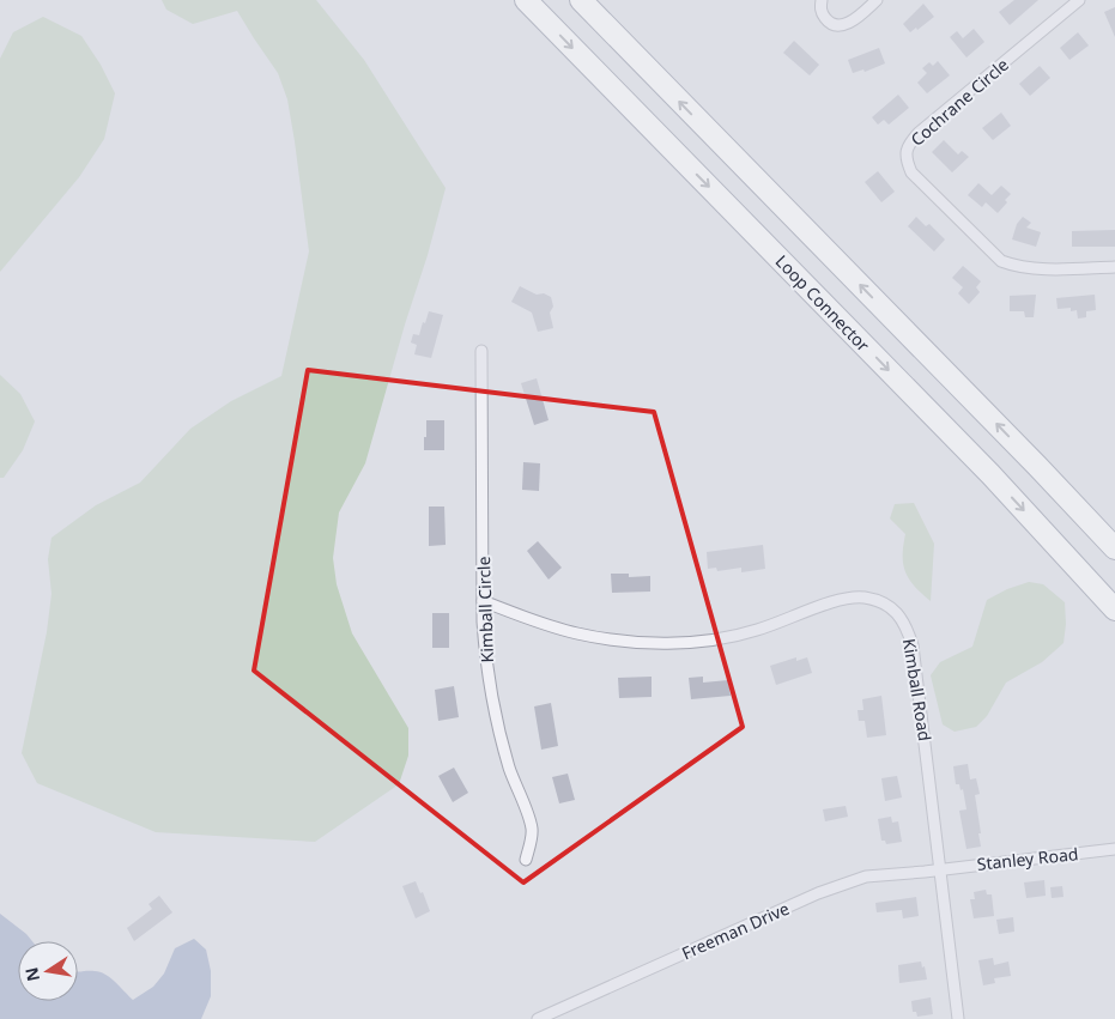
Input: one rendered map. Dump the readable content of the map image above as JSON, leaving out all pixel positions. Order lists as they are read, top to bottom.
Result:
{
  "streets": {
    "highway": ["Loop Connector"],
    "street": [
      "Cochrane Circle",
      "Kimball Circle",
      "Kimball Road",
      "Stanley Road",
      "Freeman Drive"
    ]
  },
  "crossings": [
    ["Kimball Circle", "Kimball Road"],
    ["Kimball Road", "Stanley Road"],
    ["Kimball Road", "Freeman Drive"],
    ["Stanley Road", "Freeman Drive"]
  ],
  "north": "left"
}
